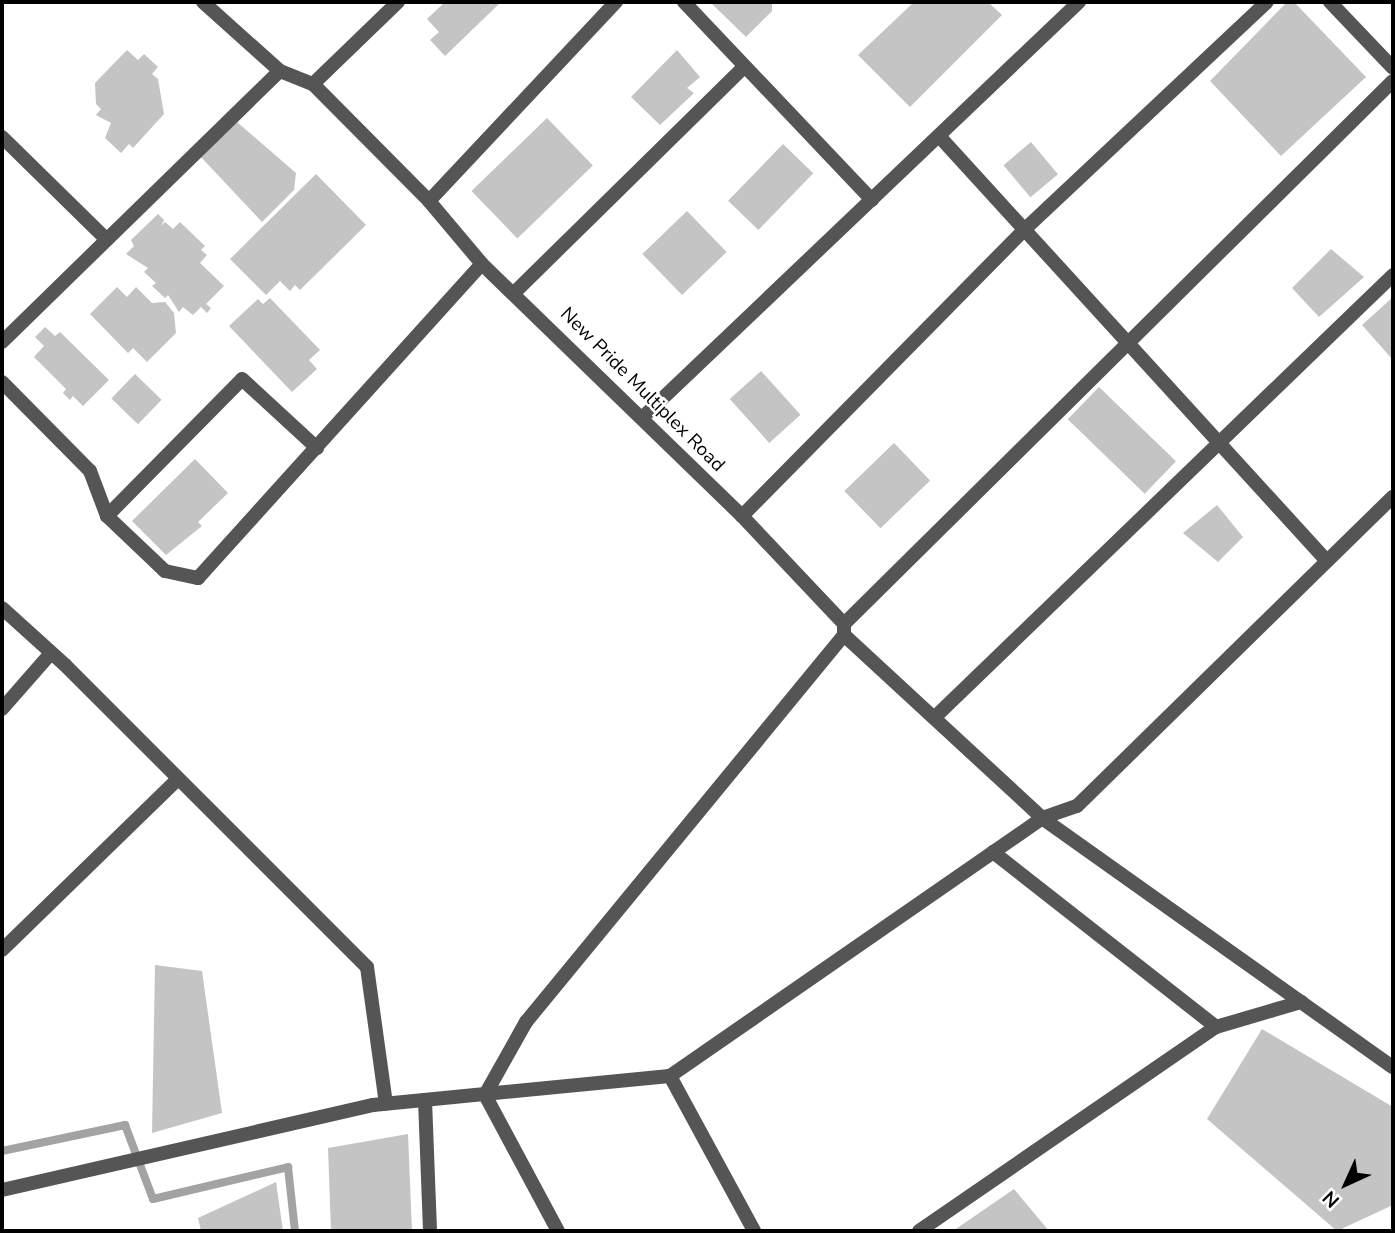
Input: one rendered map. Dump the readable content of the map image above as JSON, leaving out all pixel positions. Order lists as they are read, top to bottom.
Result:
{
  "streets": {
    "street": ["New Pride Multiplex Road"]
  },
  "north": "bottom left"
}
